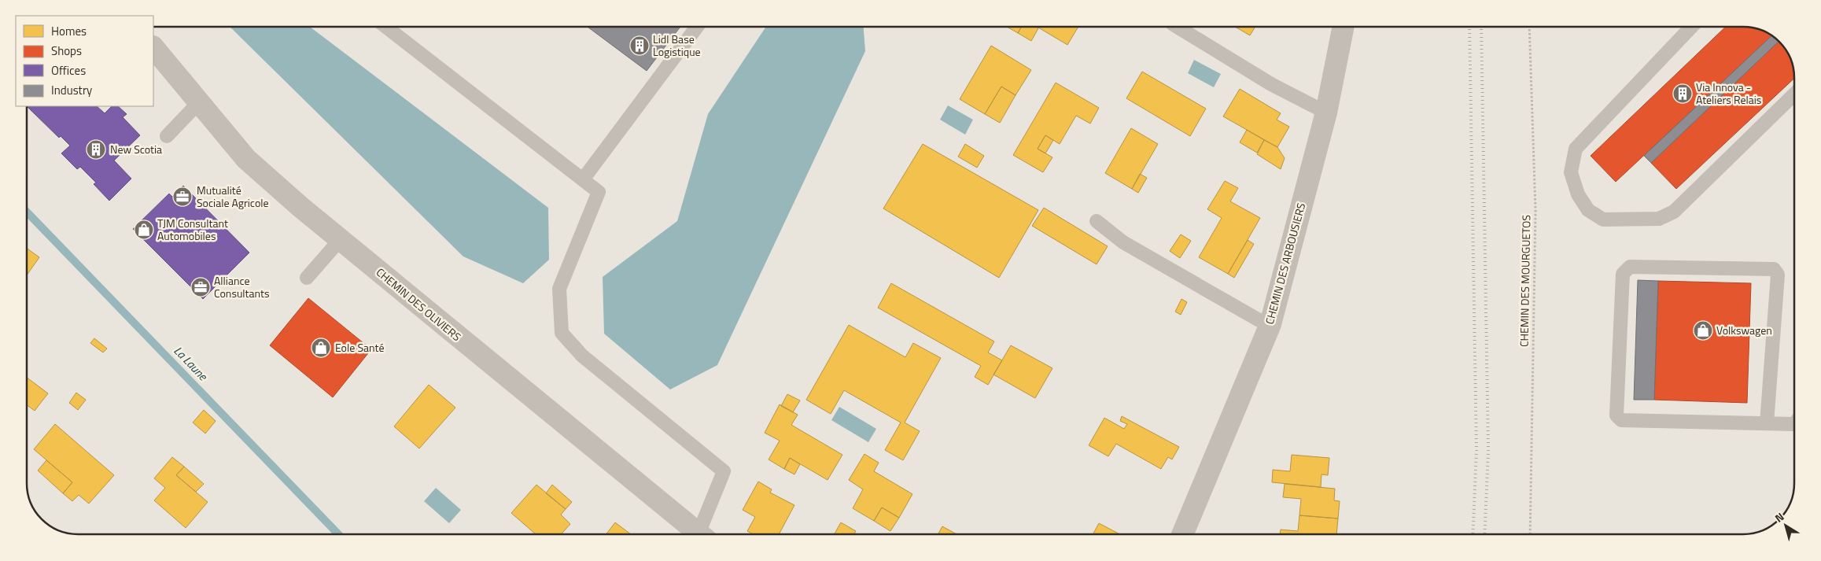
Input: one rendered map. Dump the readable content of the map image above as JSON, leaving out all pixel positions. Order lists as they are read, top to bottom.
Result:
{
  "streets": {
    "street": ["CHEMIN DES ARBOUSIERS", "CHEMIN DES OLIVIERS"],
    "path": ["CHEMIN DES MOURGUETOS"]
  },
  "water": ["La Laune"],
  "places": {
    "building": ["Lidl Base Logistique", "Via Innova - Ateliers Relais", "New Scotia"],
    "office": ["Mutualité Sociale Agricole", "Alliance Consultants"],
    "shop": ["TJM Consultant Automobiles", "Volkswagen", "Eole Santé"]
  },
  "legend": [
    "Homes",
    "Shops",
    "Offices",
    "Industry"
  ],
  "north": "top left"
}
